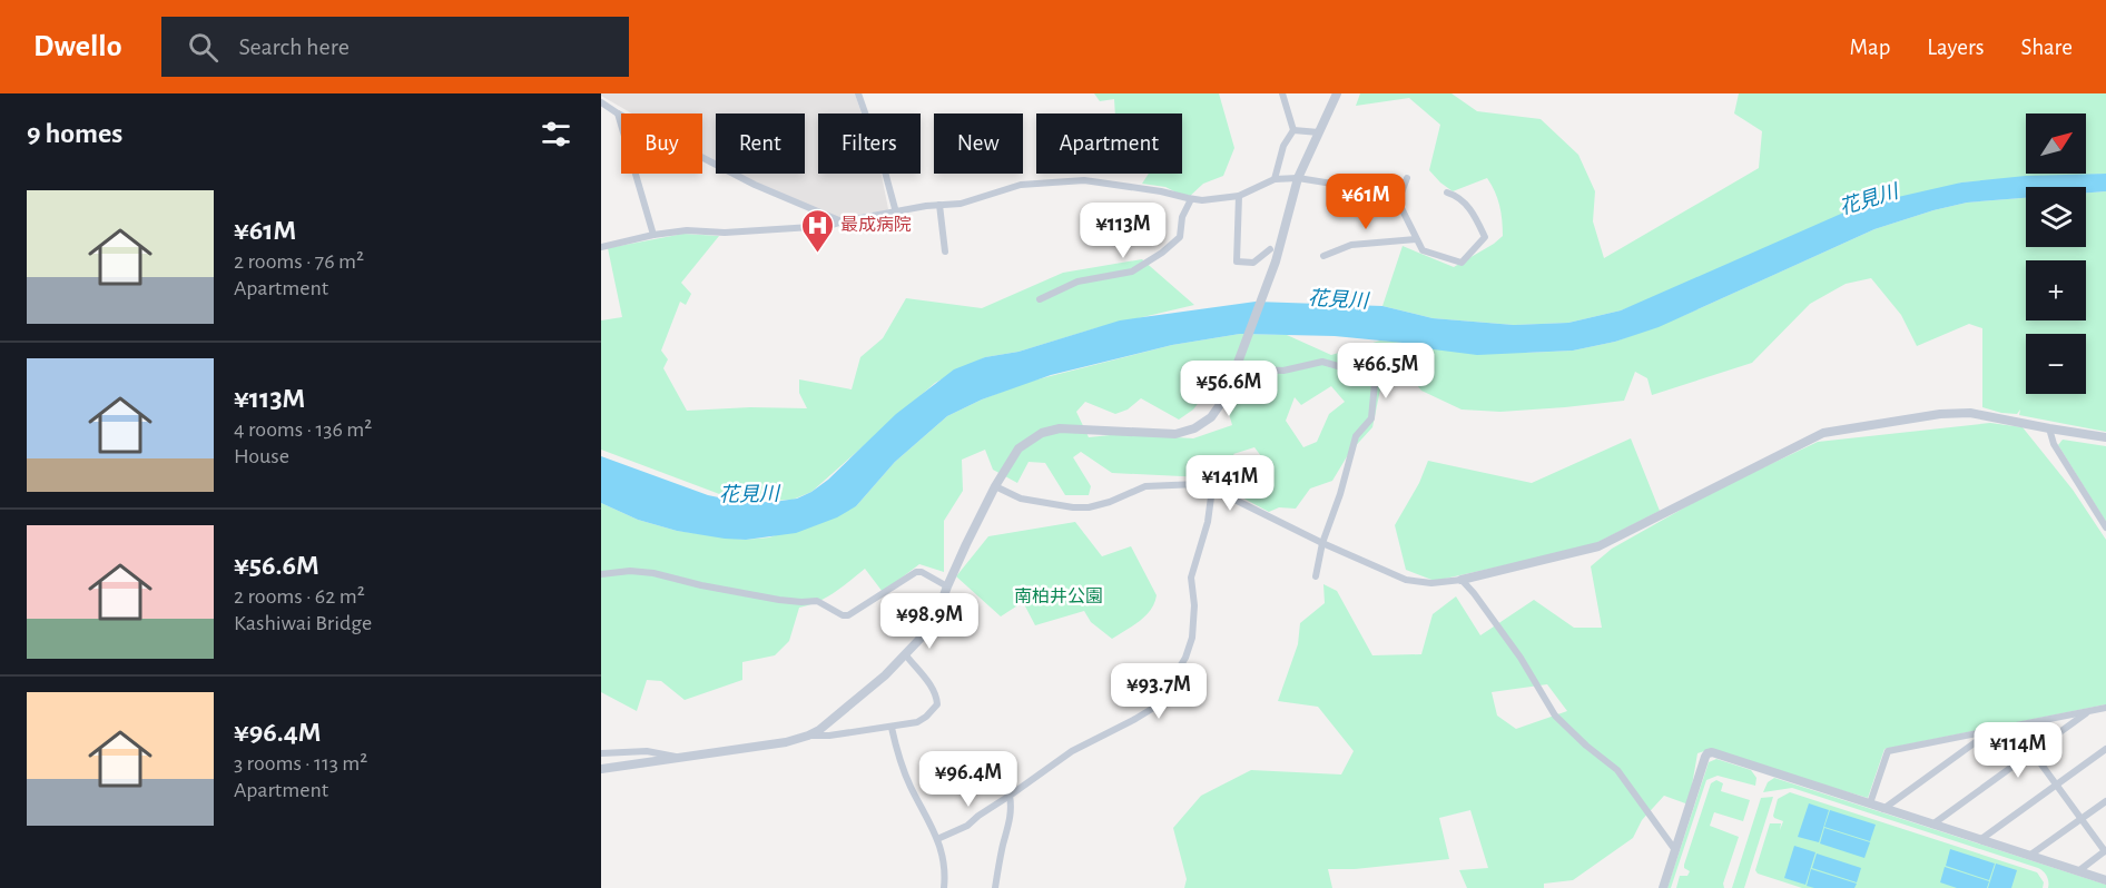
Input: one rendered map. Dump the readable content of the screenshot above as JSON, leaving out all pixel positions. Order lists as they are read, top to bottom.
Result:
{
  "water": ["花見川"],
  "parks": ["南柏井公園"],
  "places": {
    "hospital": ["最成病院"]
  },
  "north": "top right",
  "page": {
    "header": "Dwello",
    "search": "Search here",
    "nav": ["Map", "Layers", "Share"],
    "heading": "9 homes",
    "map_buttons": ["+", "−"],
    "chip": [
      "Buy",
      "Rent",
      "Filters",
      "New",
      "Apartment"
    ],
    "list": [
      {
        "name": "¥61M",
        "note": "2 rooms · 76 m² · Apartment"
      },
      {
        "name": "¥113M",
        "note": "4 rooms · 136 m² · House"
      },
      {
        "name": "¥56.6M",
        "note": "2 rooms · 62 m² · Kashiwai Bridge"
      },
      {
        "name": "¥96.4M",
        "note": "3 rooms · 113 m² · Apartment"
      }
    ],
    "price": [
      "¥61M",
      "¥113M",
      "¥66.5M",
      "¥56.6M",
      "¥141M",
      "¥98.9M",
      "¥93.7M",
      "¥114M",
      "¥96.4M"
    ]
  }
}
